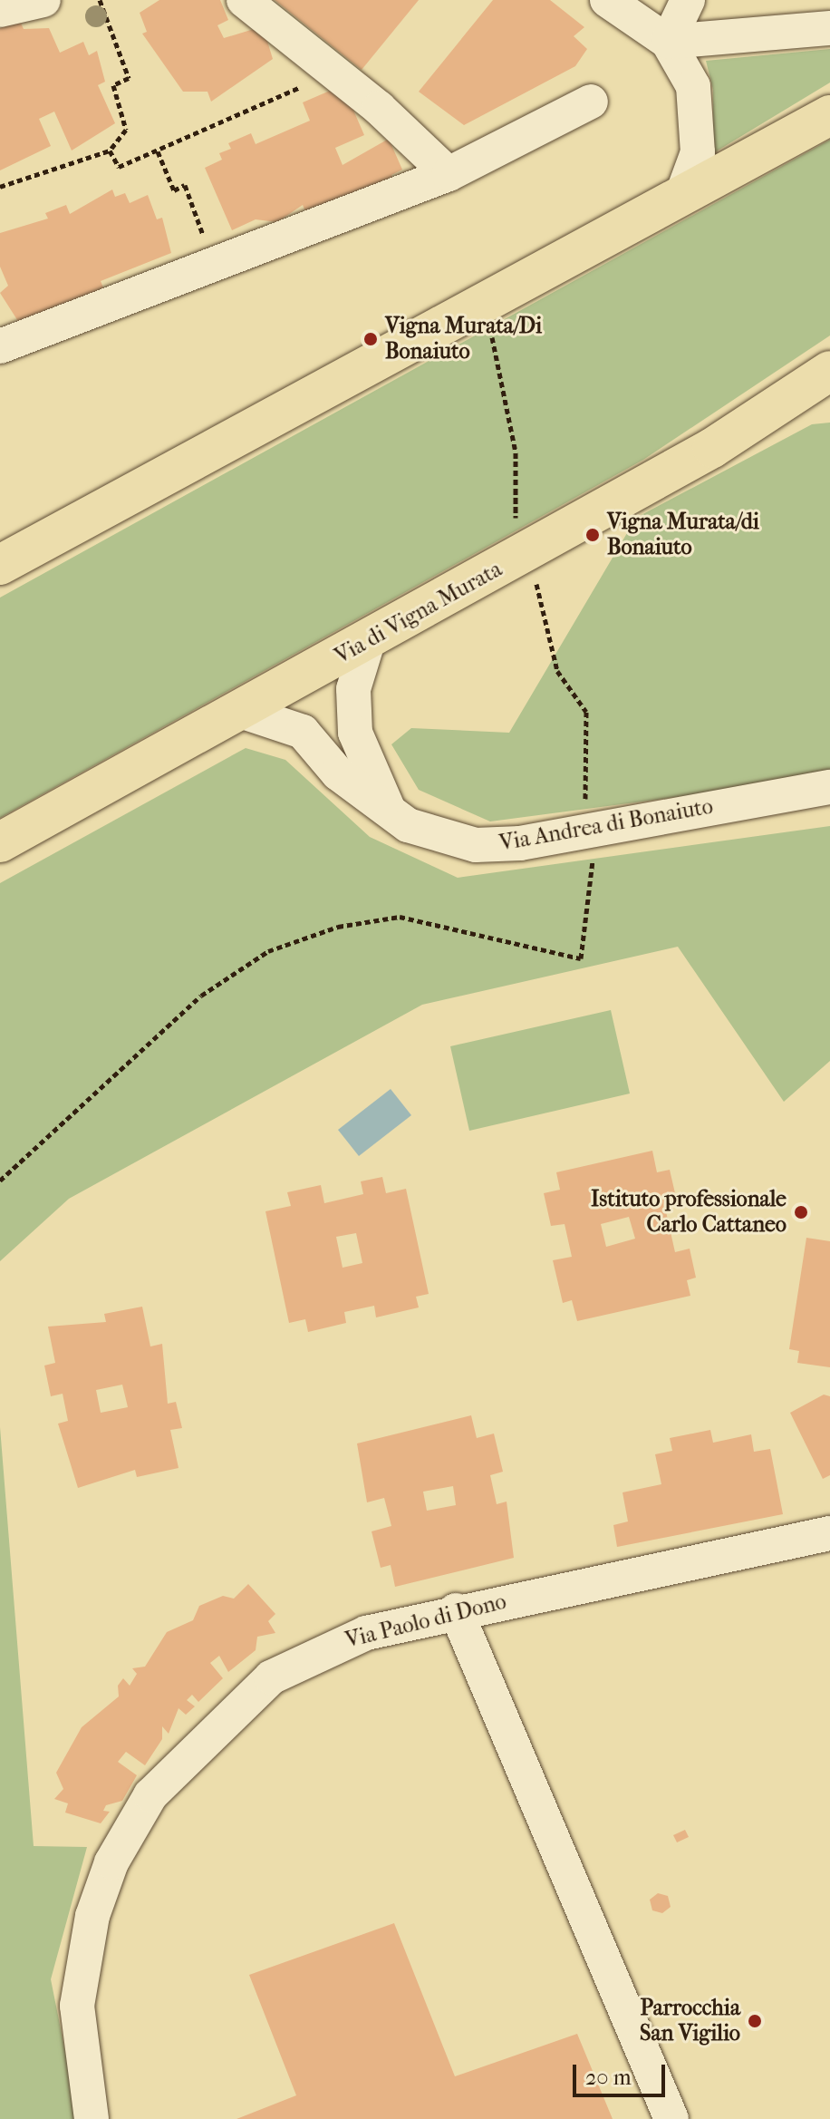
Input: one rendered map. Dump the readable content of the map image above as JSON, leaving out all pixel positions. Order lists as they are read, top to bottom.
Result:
{
  "streets": {
    "main road": ["Via di Vigna Murata"],
    "street": ["Via Andrea di Bonaiuto", "Via Paolo di Dono"]
  },
  "crossings": [
    ["Via di Vigna Murata", "Via Andrea di Bonaiuto"]
  ],
  "places": [
    "Vigna Murata/Di Bonaiuto",
    "Vigna Murata/di Bonaiuto",
    "Istituto professionale Carlo Cattaneo",
    "Parrocchia San Vigilio"
  ],
  "scale_bar": "20 m"
}
